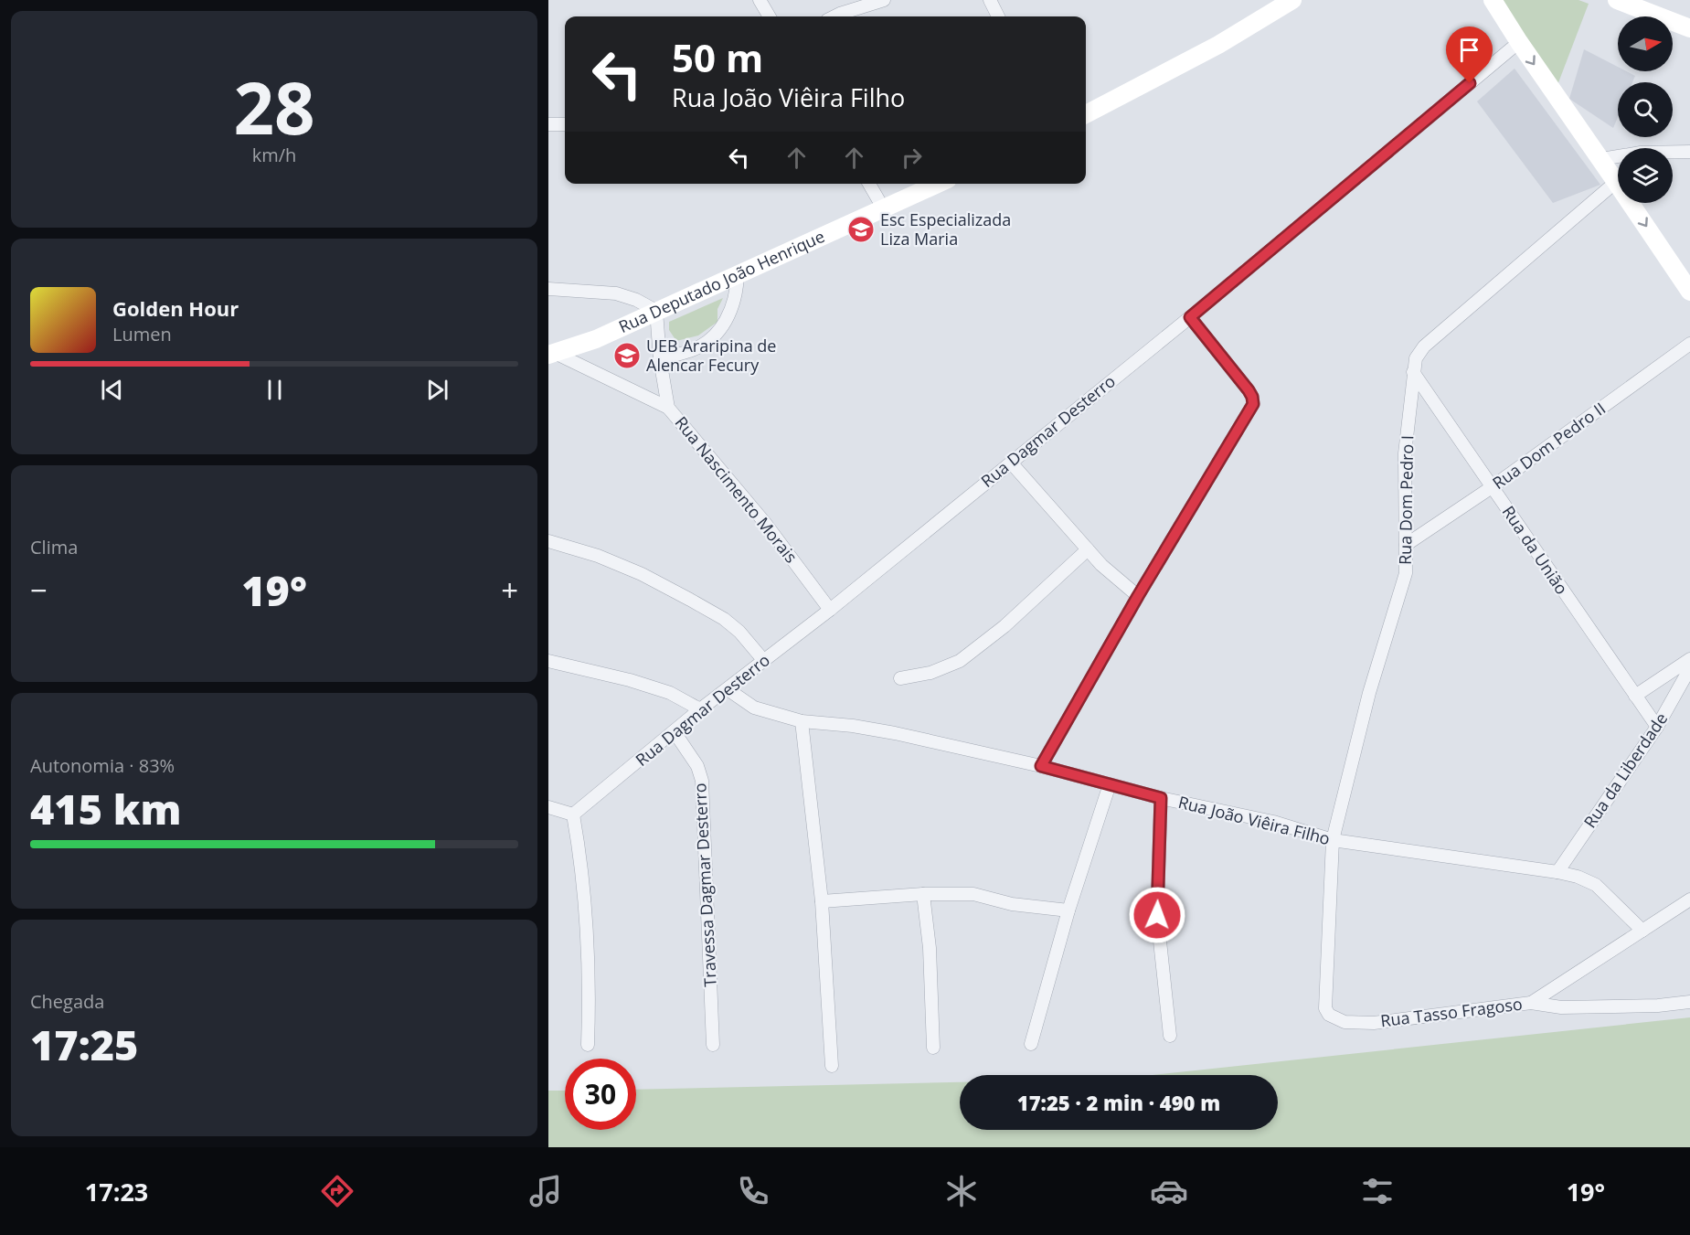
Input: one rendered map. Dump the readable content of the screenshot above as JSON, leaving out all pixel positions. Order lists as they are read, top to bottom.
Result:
{
  "streets": {
    "main road": ["Rua Deputado João Henrique"],
    "street": [
      "Rua Dagmar Desterro",
      "Rua Dom Pedro II",
      "Rua Nascimento Morais",
      "Rua Dom Pedro I",
      "Rua da União",
      "Rua da Liberdade",
      "Rua João Viêira Filho",
      "Travessa Dagmar Desterro",
      "Rua Tasso Fragoso"
    ]
  },
  "crossings": [
    ["Rua Deputado João Henrique", "Rua Nascimento Morais"],
    ["Rua Dagmar Desterro", "Rua Nascimento Morais"],
    ["Rua Dagmar Desterro", "Rua João Viêira Filho"],
    ["Rua Dagmar Desterro", "Travessa Dagmar Desterro"],
    ["Rua Dom Pedro II", "Rua Dom Pedro I"],
    ["Rua Dom Pedro II", "Rua da União"],
    ["Rua Dom Pedro I", "Rua da União"],
    ["Rua Dom Pedro I", "Rua João Viêira Filho"],
    ["Rua Dom Pedro I", "Rua Tasso Fragoso"],
    ["Rua da União", "Rua da Liberdade"],
    ["Rua da Liberdade", "Rua João Viêira Filho"]
  ],
  "places": {
    "school or university": ["Esc Especializada Liza Maria", "UEB Araripina de Alencar Fecury"]
  },
  "north": "right",
  "page": {
    "tile": [
      ["28", "km/h"],
      "Clima",
      ["Autonomia · 83%", "415 km"],
      ["Chegada", "17:25"]
    ],
    "turn": ["50 m", "Rua João Viêira Filho"],
    "song": ["Golden Hour", "Lumen"],
    "heat": ["−", "19°", "+"],
    "limit": "30",
    "trip": "17:25 · 2 min · 490 m",
    "tabs": ["17:23", "19°"]
  }
}
